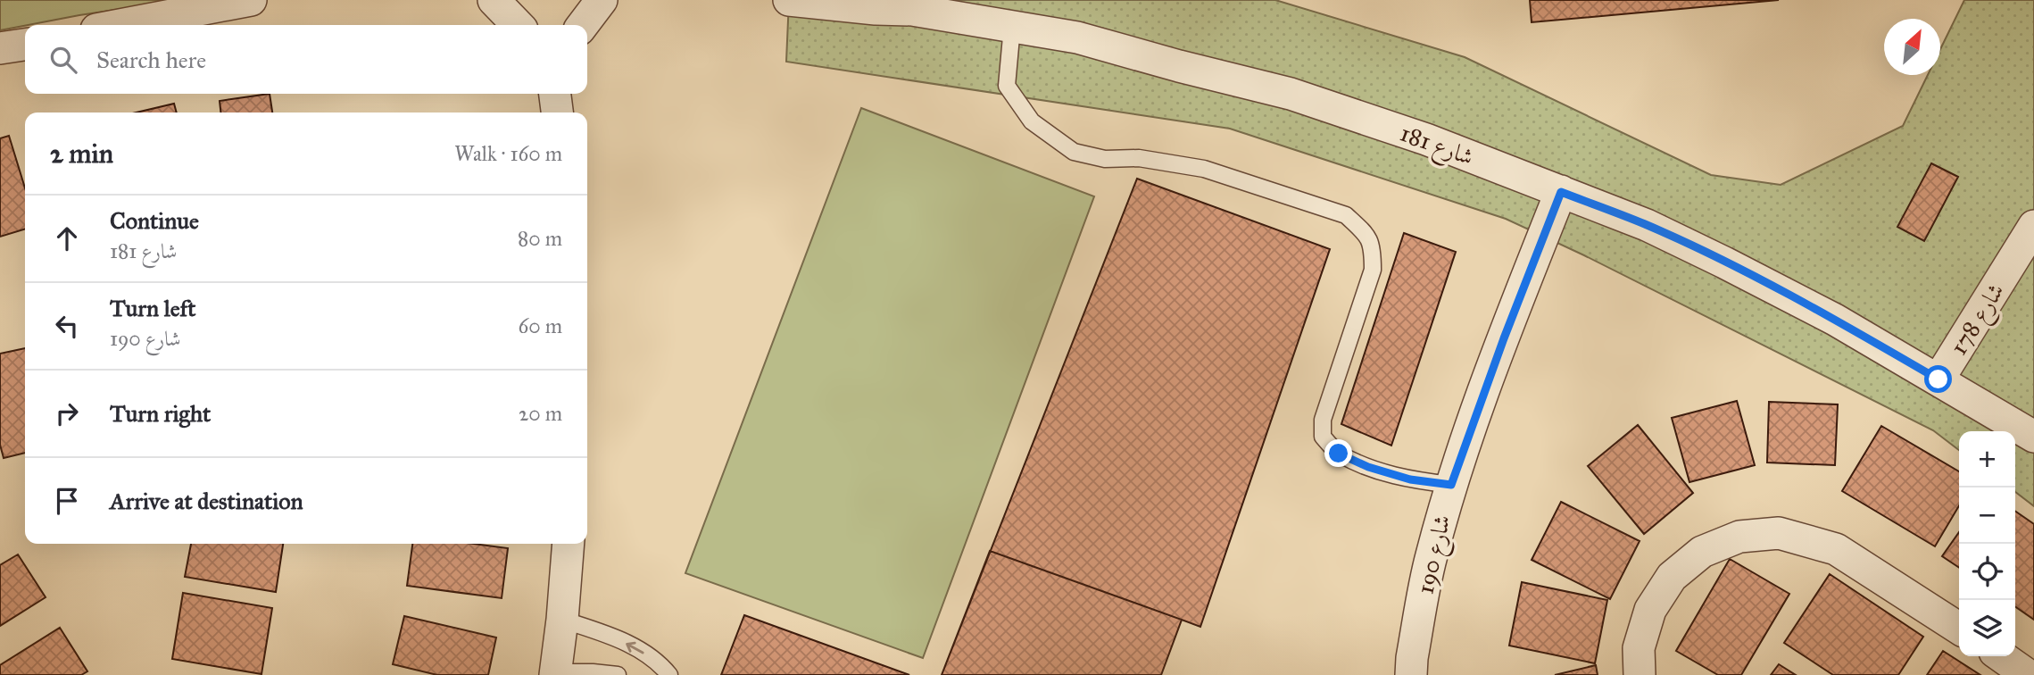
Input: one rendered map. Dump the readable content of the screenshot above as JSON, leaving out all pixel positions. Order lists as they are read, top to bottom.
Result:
{
  "streets": {
    "street": ["شارع 181", "شارع 178", "شارع 190"]
  },
  "crossings": [
    ["شارع 181", "شارع 178"],
    ["شارع 181", "شارع 190"]
  ],
  "north": "top right",
  "page": {
    "search": "Search here",
    "heading": ["2 min", "Walk · 160 m"],
    "list": [
      ["Continue", "شارع 181", "80 m"],
      ["Turn left", "شارع 190", "60 m"],
      ["Turn right", "20 m"],
      "Arrive at destination"
    ],
    "map_buttons": ["+", "−"]
  }
}
